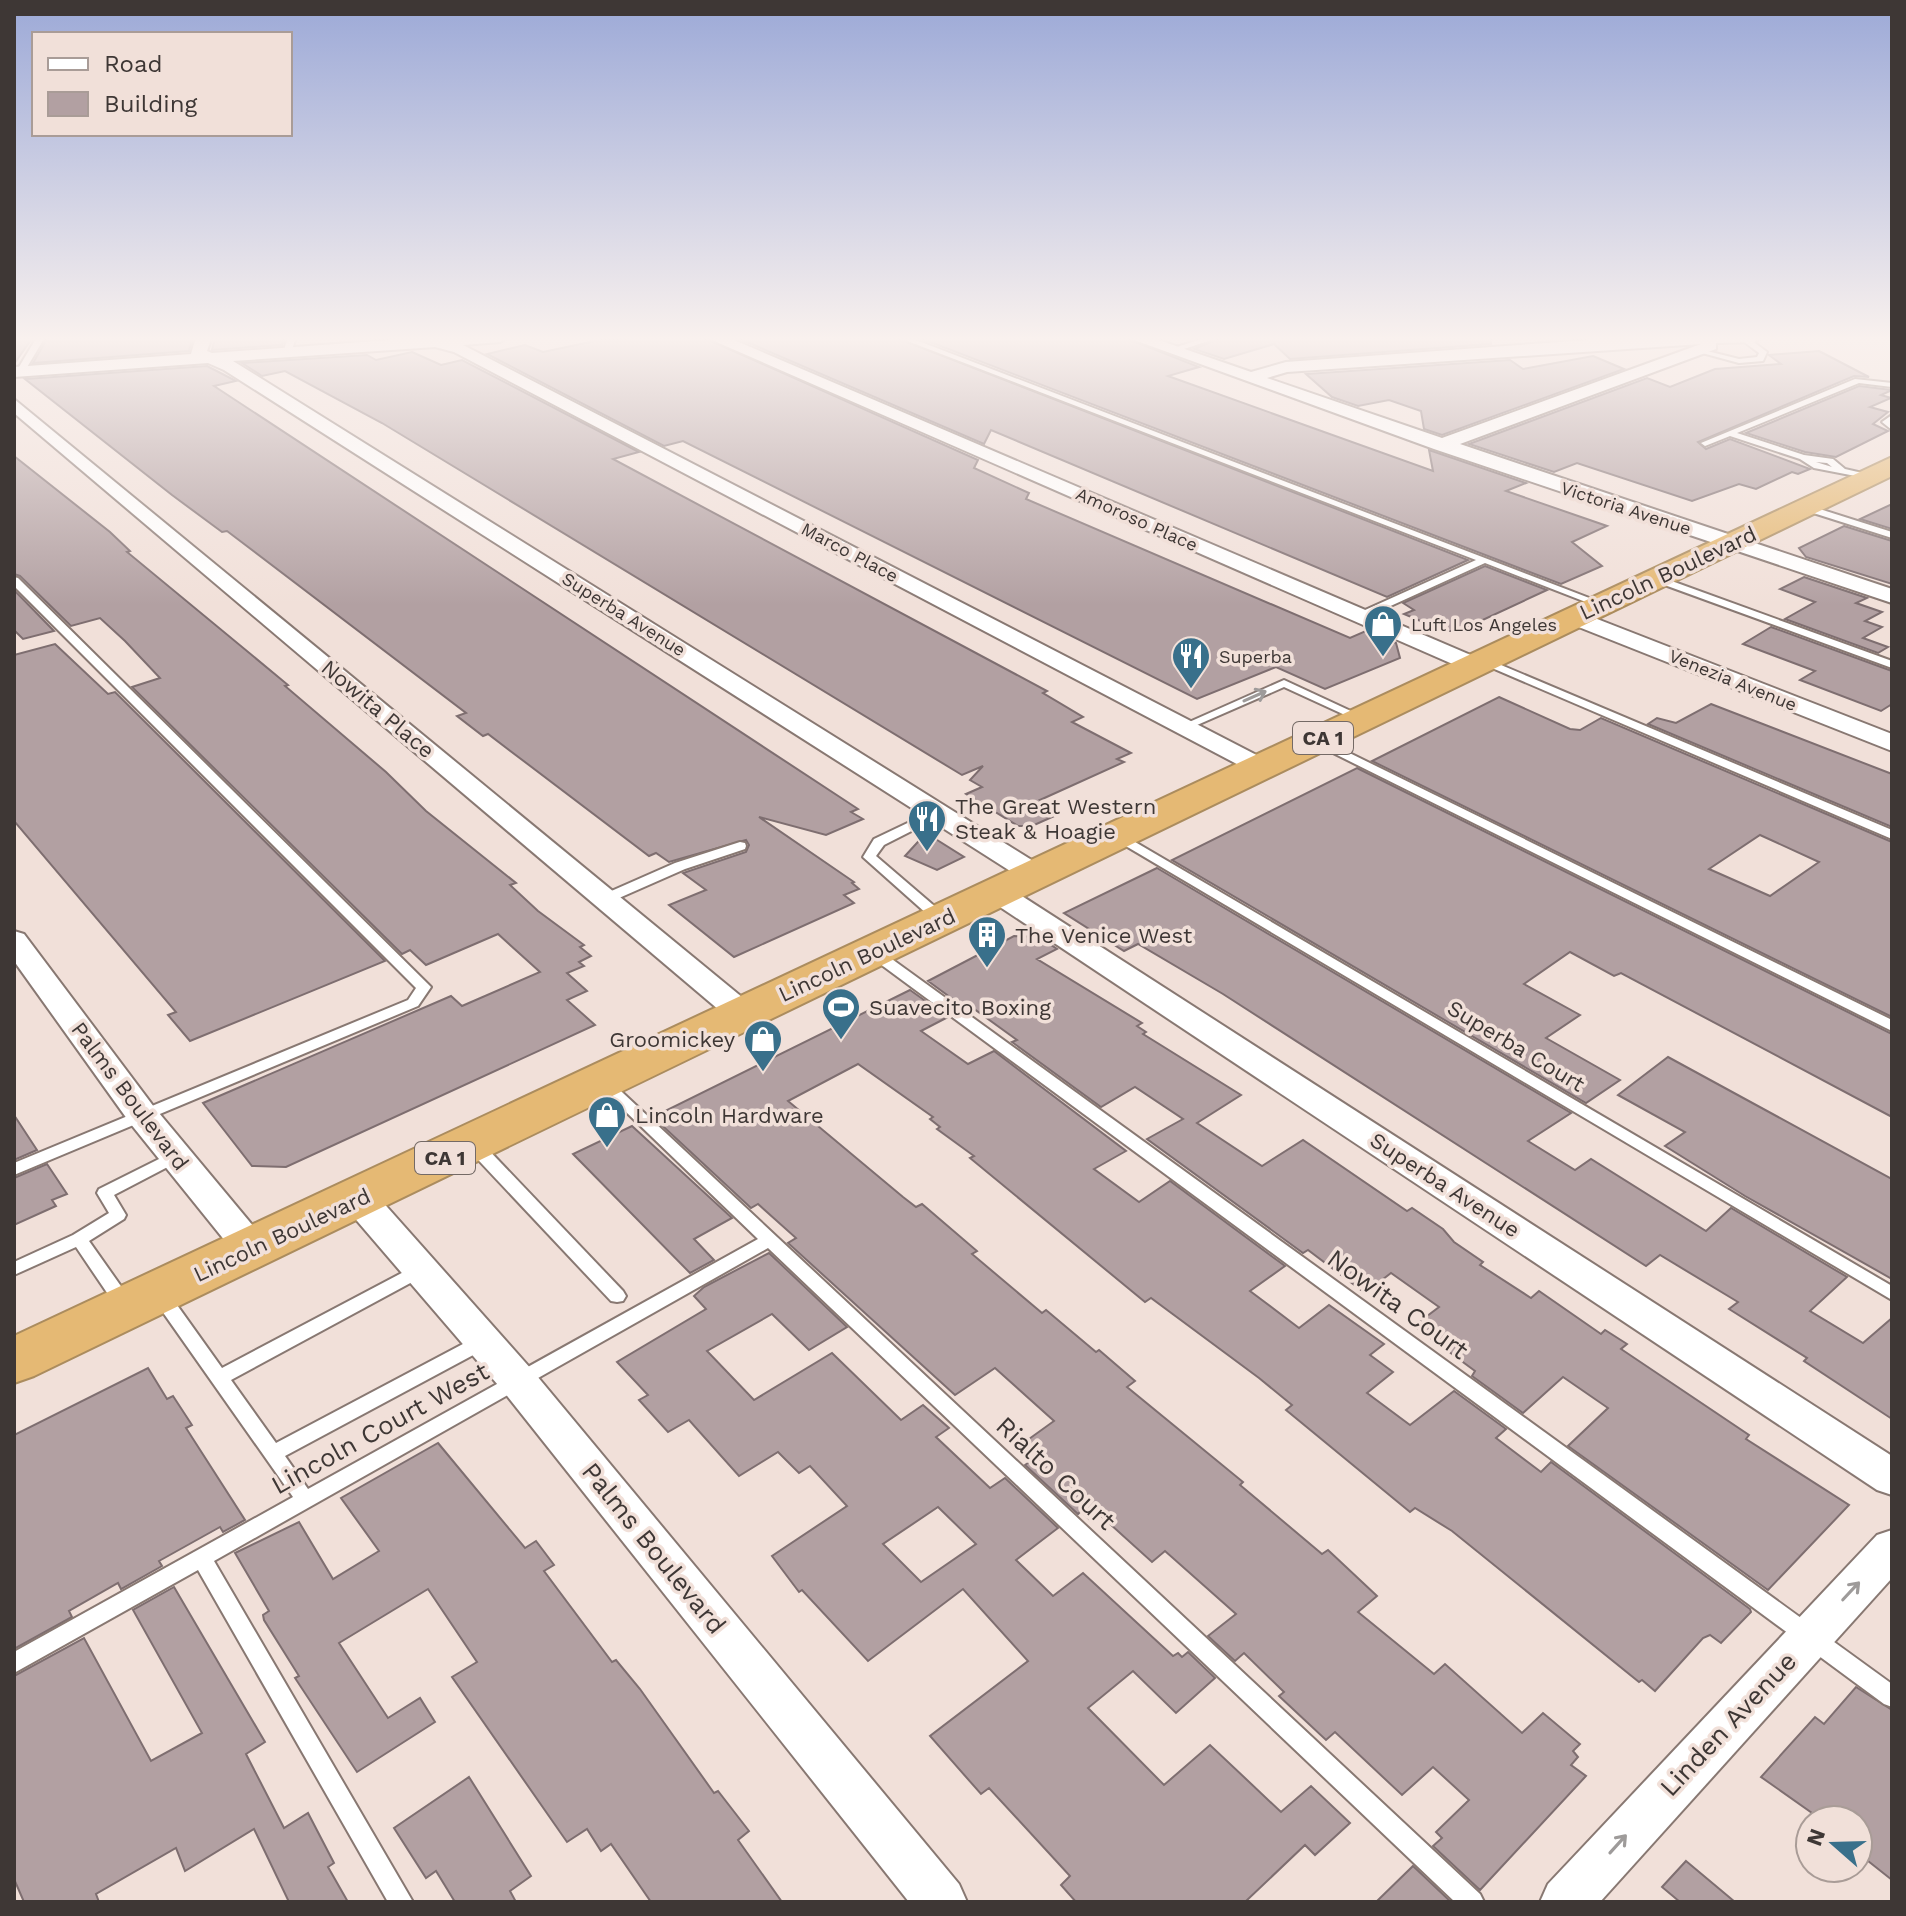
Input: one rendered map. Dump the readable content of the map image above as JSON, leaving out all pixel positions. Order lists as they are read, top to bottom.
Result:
{
  "streets": {
    "highway": ["Lincoln Boulevard", "CA 1"],
    "street": [
      "Victoria Avenue",
      "Amoroso Place",
      "Marco Place",
      "Superba Avenue",
      "Venezia Avenue",
      "Nowita Place",
      "Palms Boulevard",
      "Linden Avenue"
    ],
    "lane": [
      "Superba Court",
      "Nowita Court",
      "Lincoln Court West",
      "Rialto Court"
    ]
  },
  "crossings": [
    ["Victoria Avenue", "Lincoln Boulevard"],
    ["Amoroso Place", "Lincoln Boulevard"],
    ["Marco Place", "Lincoln Boulevard"],
    ["Lincoln Boulevard", "Superba Avenue"],
    ["Lincoln Boulevard", "Venezia Avenue"],
    ["Lincoln Boulevard", "Nowita Place"],
    ["Lincoln Boulevard", "Superba Court"],
    ["Lincoln Boulevard", "Palms Boulevard"],
    ["Lincoln Boulevard", "Nowita Court"],
    ["Lincoln Boulevard", "Rialto Court"],
    ["Palms Boulevard", "Lincoln Court West"],
    ["Nowita Court", "Linden Avenue"],
    ["Lincoln Court West", "Rialto Court"]
  ],
  "one_way": ["Linden Avenue"],
  "places": {
    "shop": ["Luft Los Angeles", "Groomickey", "Lincoln Hardware"],
    "restaurant": ["Superba", "The Great Western Steak & Hoagie"],
    "building": ["The Venice West"],
    "sports": ["Suavecito Boxing"]
  },
  "legend": ["Road", "Building"],
  "north": "left"
}
